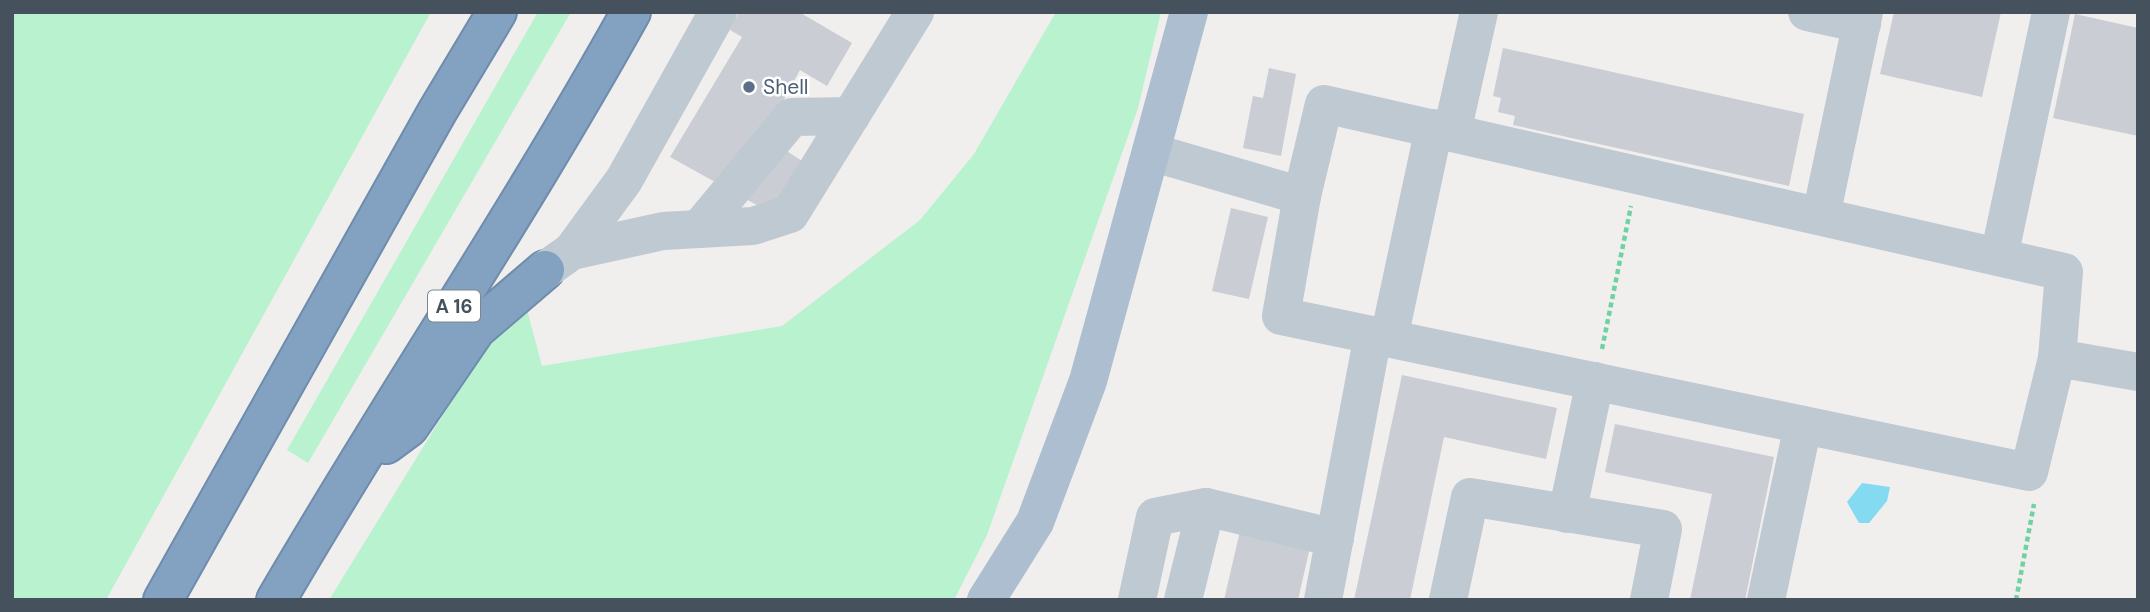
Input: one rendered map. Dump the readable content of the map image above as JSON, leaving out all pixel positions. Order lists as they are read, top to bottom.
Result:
{
  "streets": {
    "highway": ["A 16"]
  },
  "places": ["Shell"]
}
